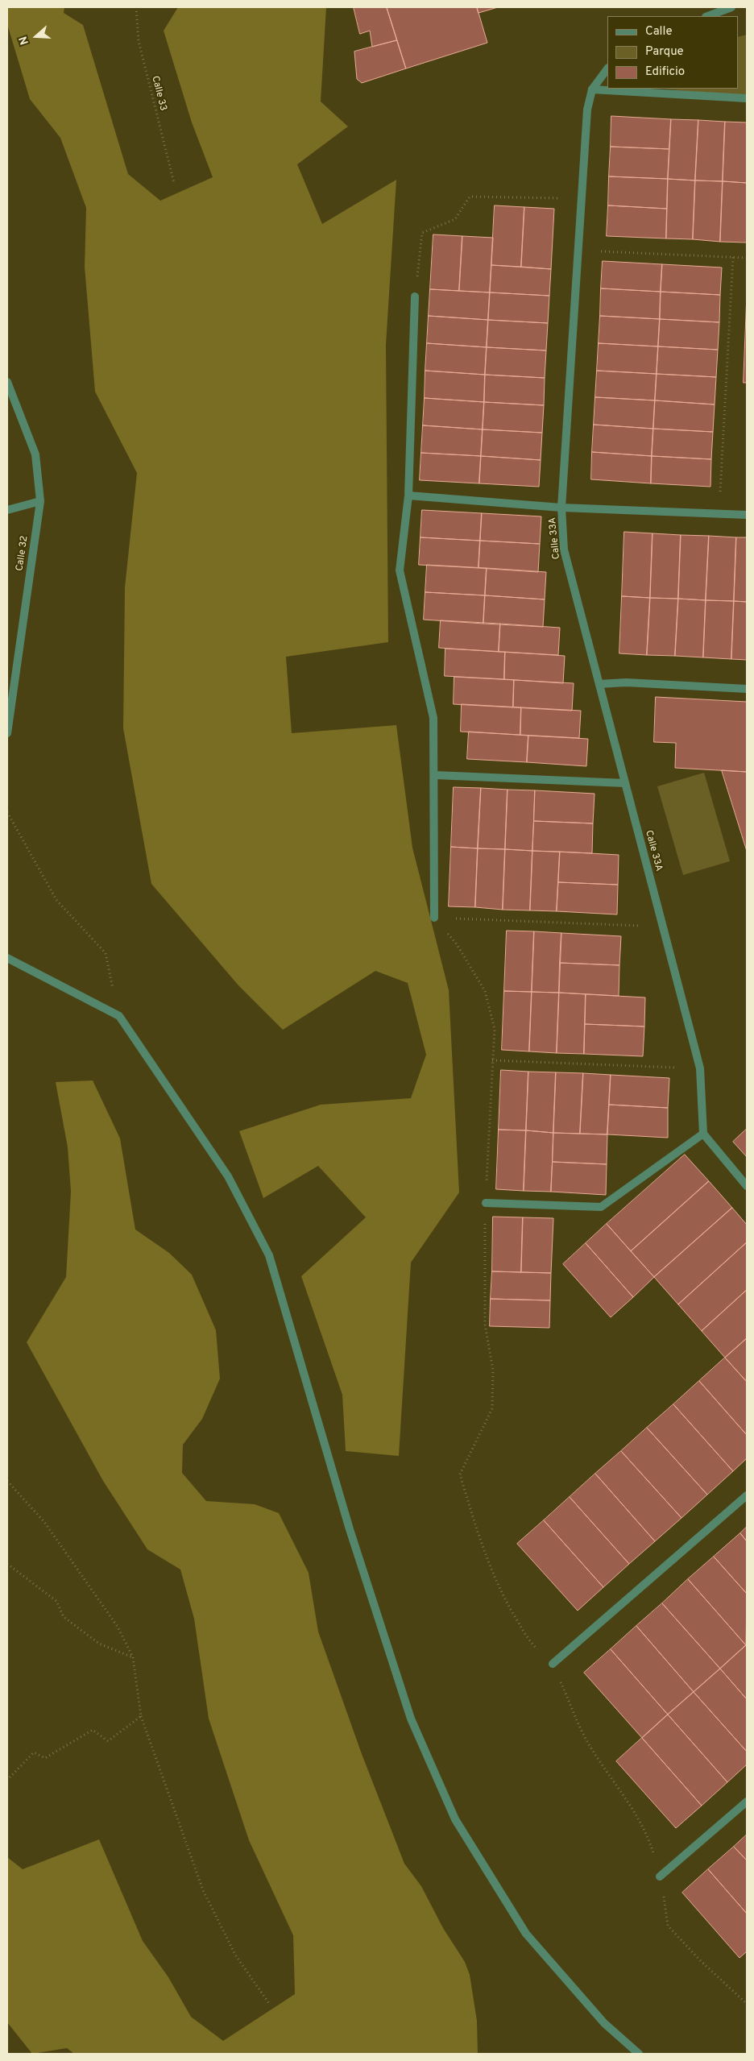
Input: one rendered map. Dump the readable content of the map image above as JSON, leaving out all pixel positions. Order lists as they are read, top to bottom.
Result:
{
  "streets": {
    "street": ["Calle 33A", "Calle 32"],
    "path": ["Calle 33"]
  },
  "legend": ["Calle", "Parque", "Edificio"],
  "north": "left"
}
